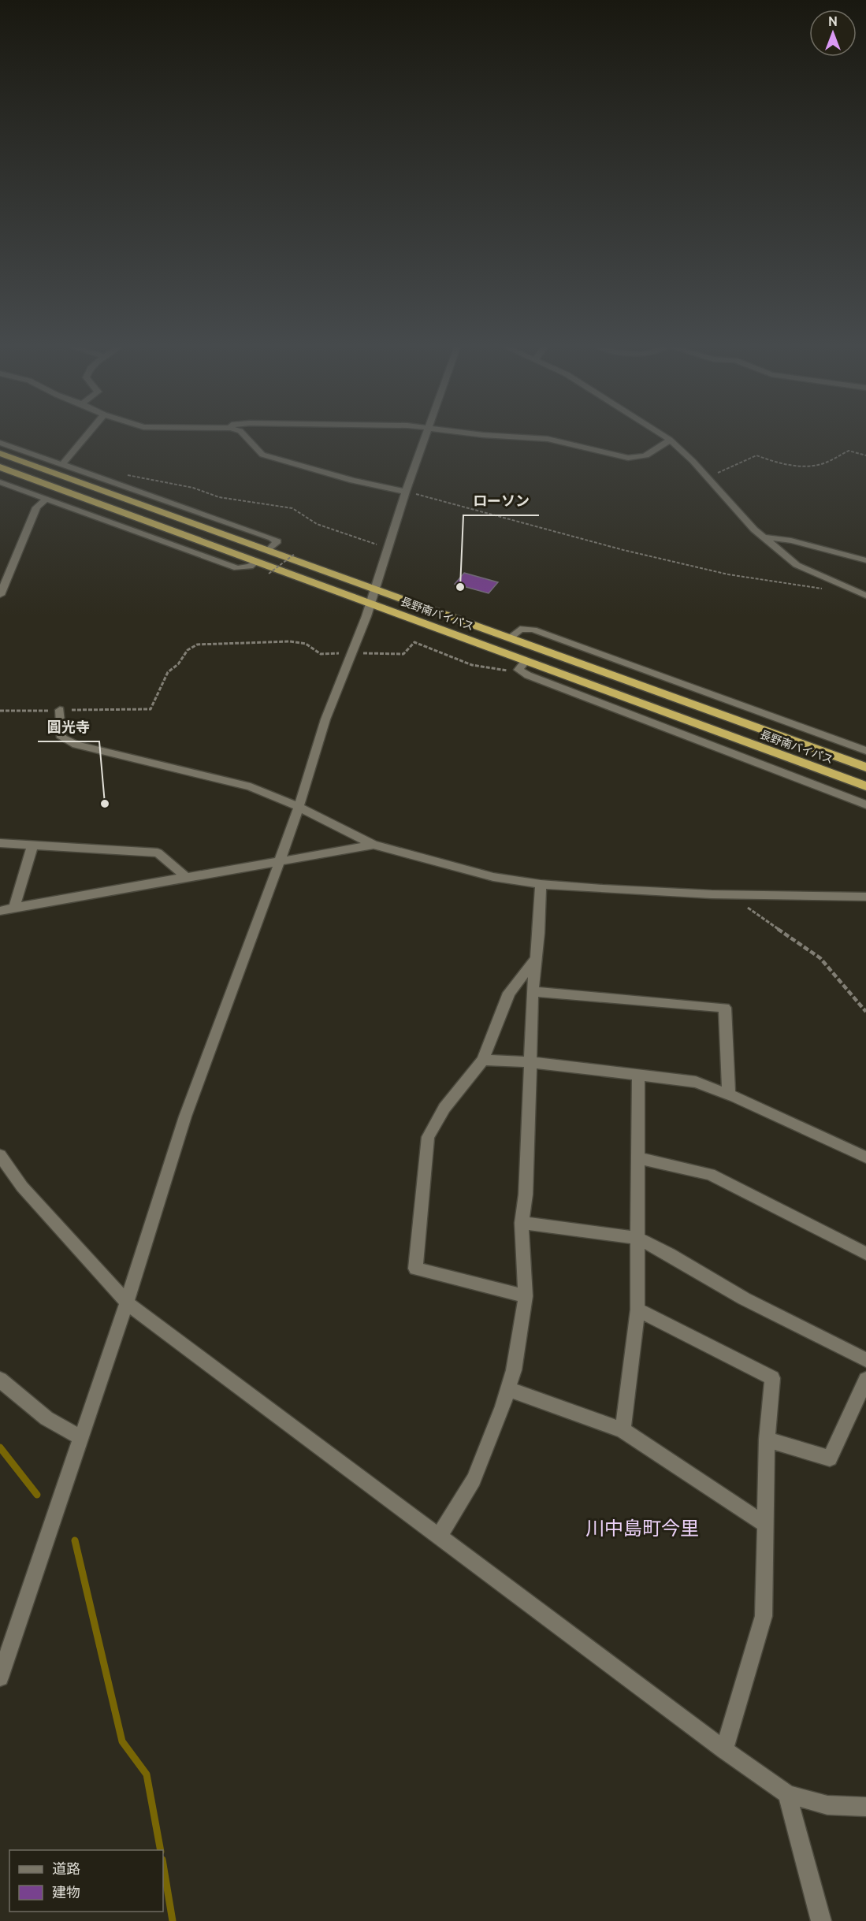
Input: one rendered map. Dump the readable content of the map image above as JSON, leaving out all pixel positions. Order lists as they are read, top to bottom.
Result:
{
  "streets": {
    "highway": ["長野南バイパス"]
  },
  "districts": ["川中島町今里"],
  "places": ["ローソン", "圓光寺"],
  "legend": ["道路", "建物"],
  "north": "top"
}
